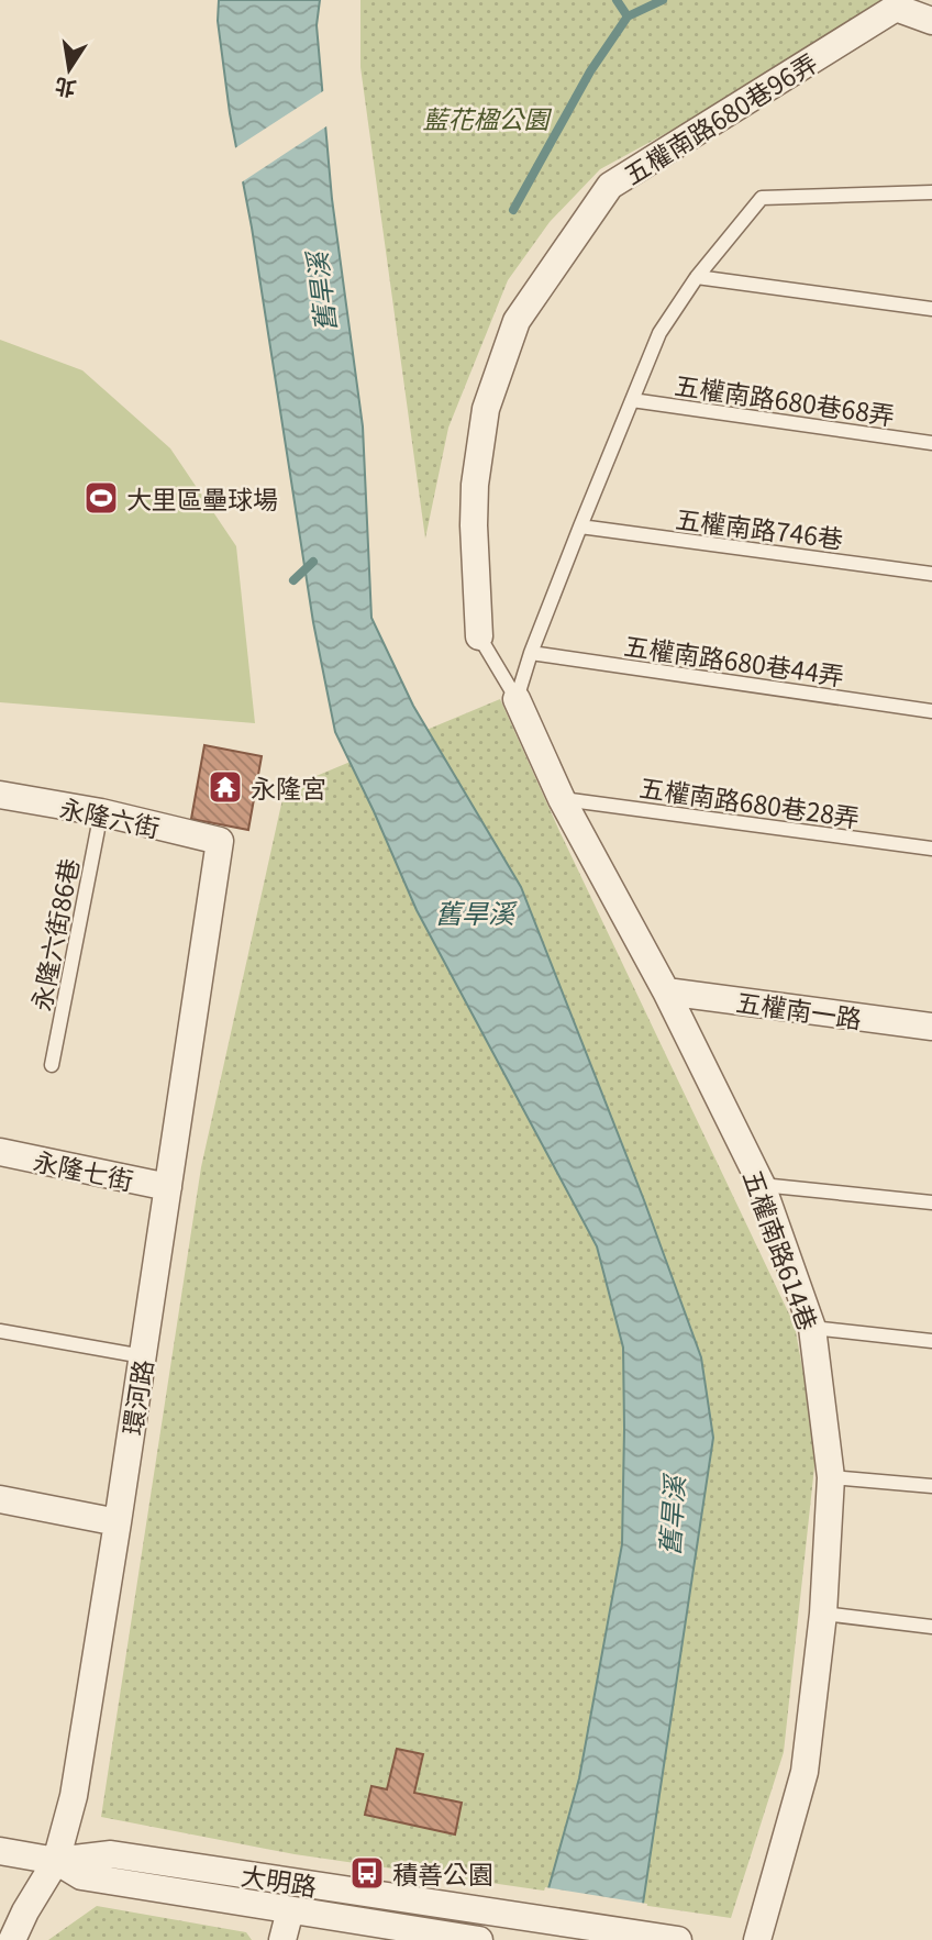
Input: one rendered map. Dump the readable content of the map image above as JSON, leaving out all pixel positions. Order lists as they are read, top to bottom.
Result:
{
  "streets": {
    "street": [
      "五權南路680巷96弄",
      "永隆六街",
      "五權南一路",
      "永隆七街",
      "五權南路614巷",
      "環河路",
      "大明路"
    ],
    "lane": [
      "五權南路680巷68弄",
      "五權南路746巷",
      "五權南路680巷44弄",
      "五權南路680巷28弄",
      "永隆六街86巷"
    ]
  },
  "crossings": [
    ["五權南路680巷28弄", "五權南路614巷"],
    ["永隆六街", "永隆六街86巷"],
    ["永隆六街", "環河路"],
    ["五權南一路", "五權南路614巷"],
    ["永隆七街", "環河路"],
    ["環河路", "大明路"]
  ],
  "water": ["舊旱溪"],
  "parks": ["藍花楹公園"],
  "places": {
    "sports": ["大里區壘球場"],
    "temple": ["永隆宮"],
    "bus stop": ["積善公園"]
  },
  "north": "bottom"
}
